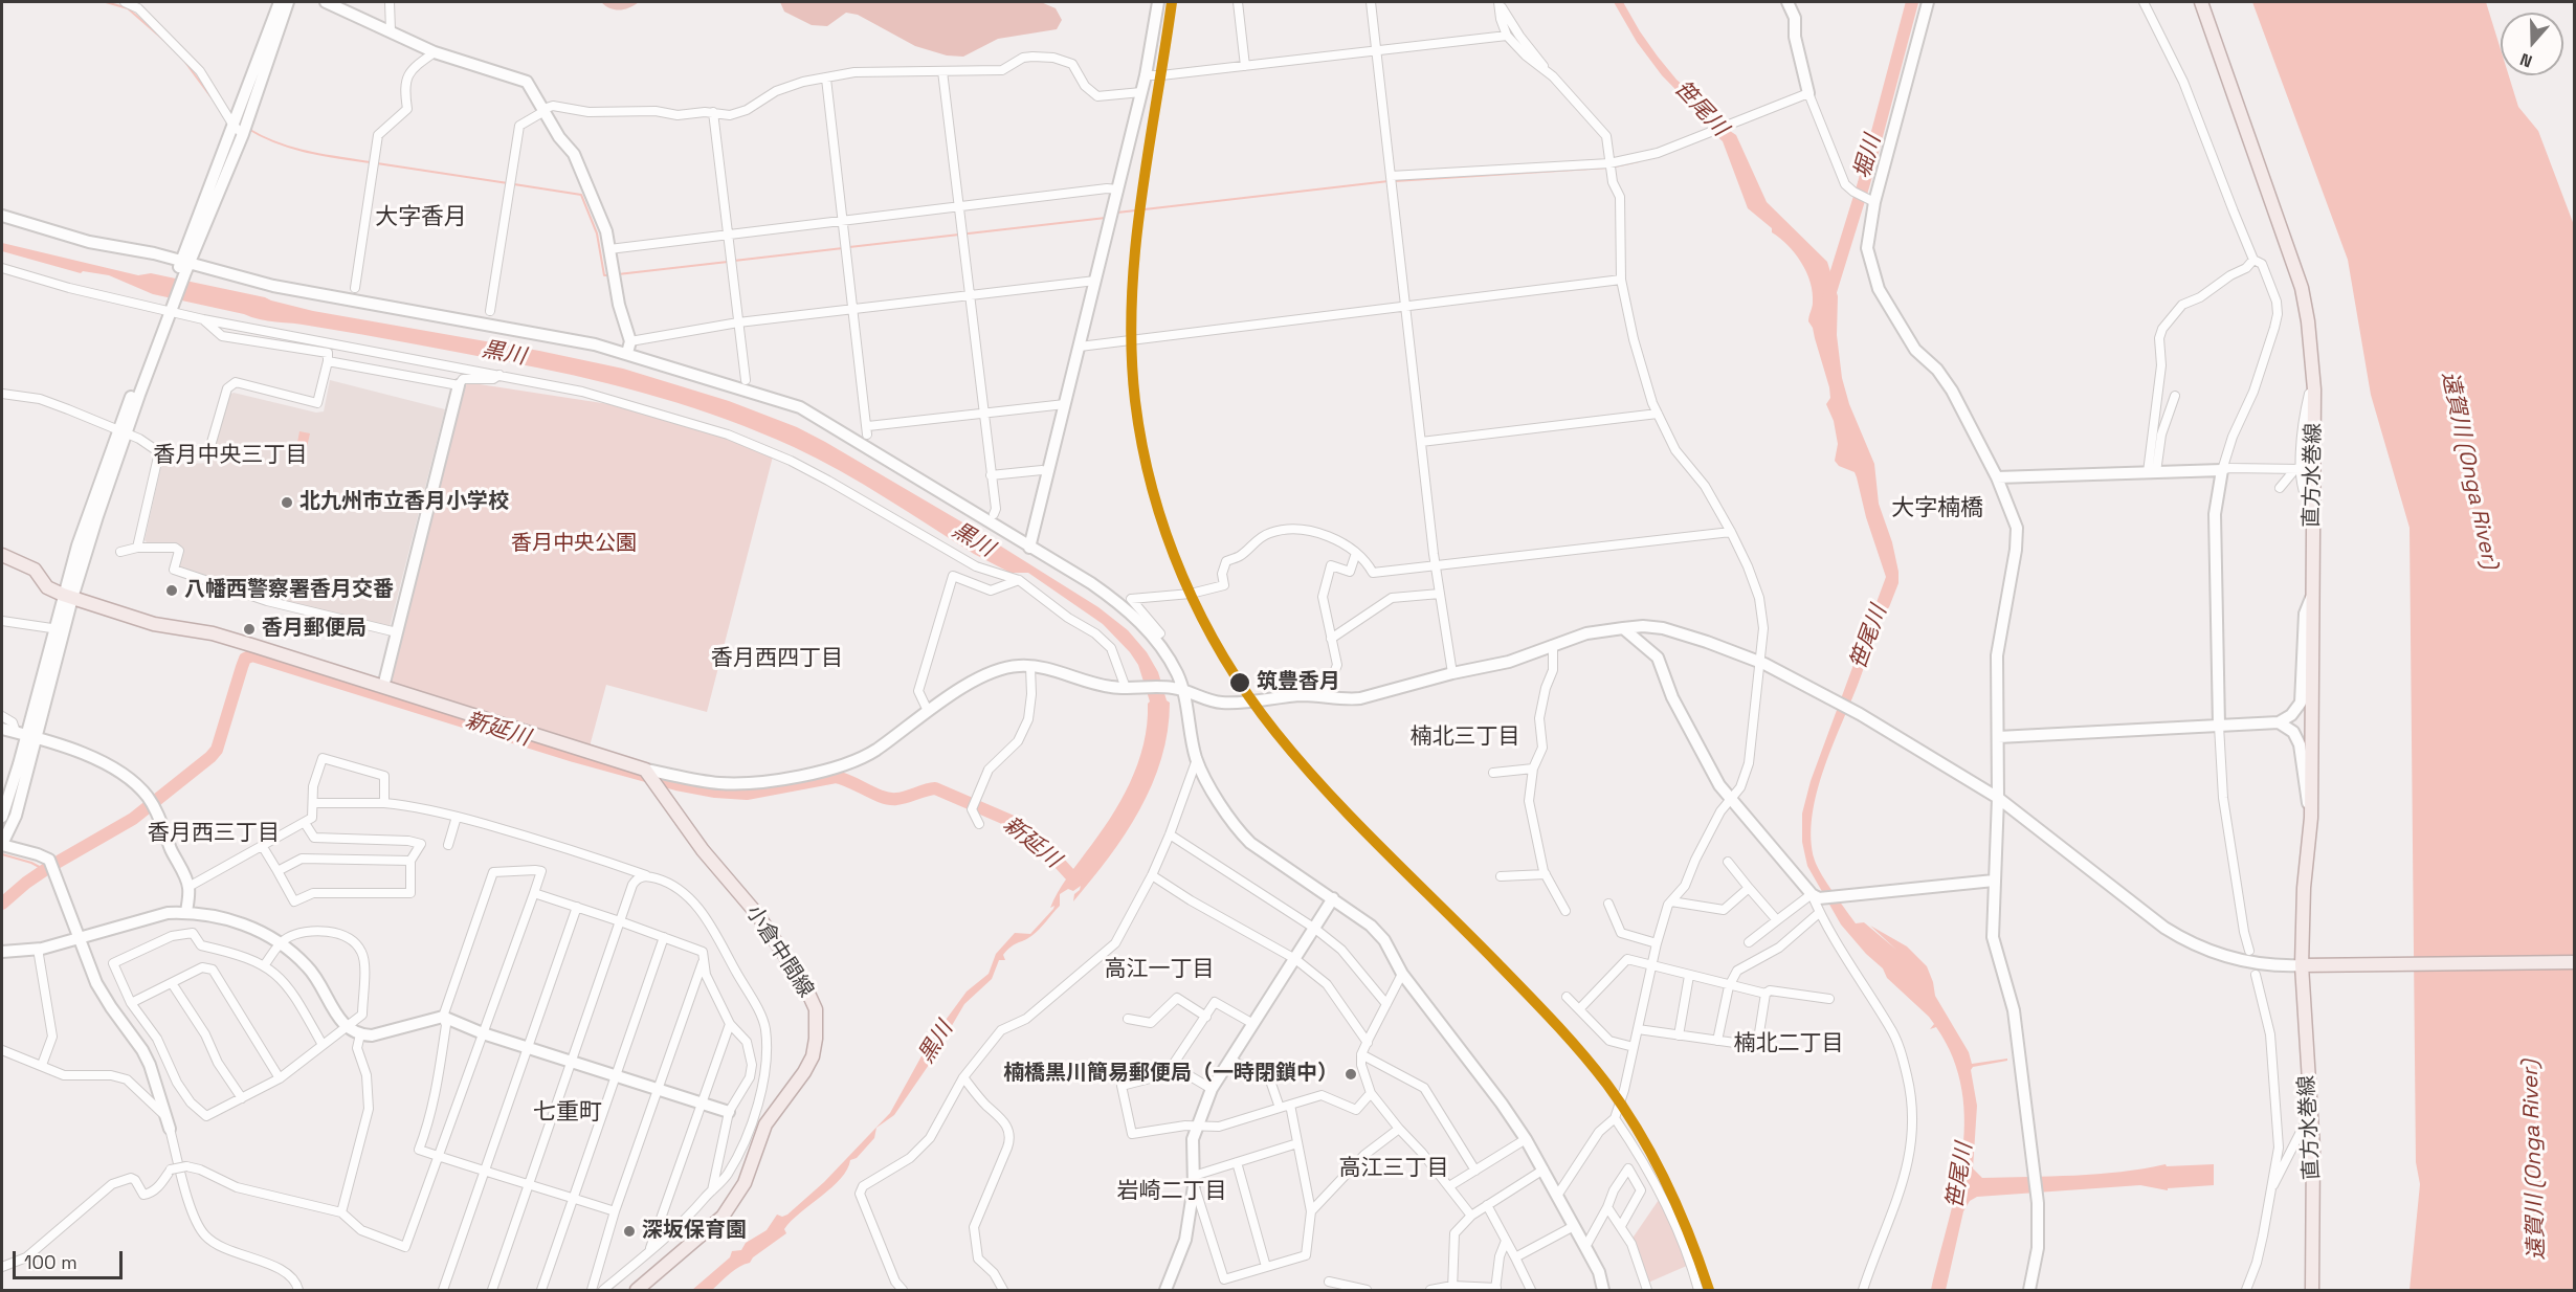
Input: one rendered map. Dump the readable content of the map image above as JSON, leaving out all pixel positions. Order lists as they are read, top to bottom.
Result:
{
  "streets": {
    "main road": ["直方水巻線", "小倉中間線"]
  },
  "districts": [
    "大字香月",
    "香月中央三丁目",
    "大字楠橋",
    "香月西四丁目",
    "楠北三丁目",
    "香月西三丁目",
    "高江一丁目",
    "楠北二丁目",
    "七重町",
    "高江三丁目",
    "岩崎二丁目"
  ],
  "water": [
    "笹尾川",
    "堀川",
    "黒川",
    "遠賀川 (Onga River)",
    "新延川"
  ],
  "parks": ["香月中央公園"],
  "places": [
    "北九州市立香月小学校",
    "八幡西警察署香月交番",
    "香月郵便局",
    "筑豊香月",
    "楠橋黒川簡易郵便局（一時閉鎖中）",
    "深坂保育園"
  ],
  "scale_bar": "100 m",
  "north": "bottom"
}
